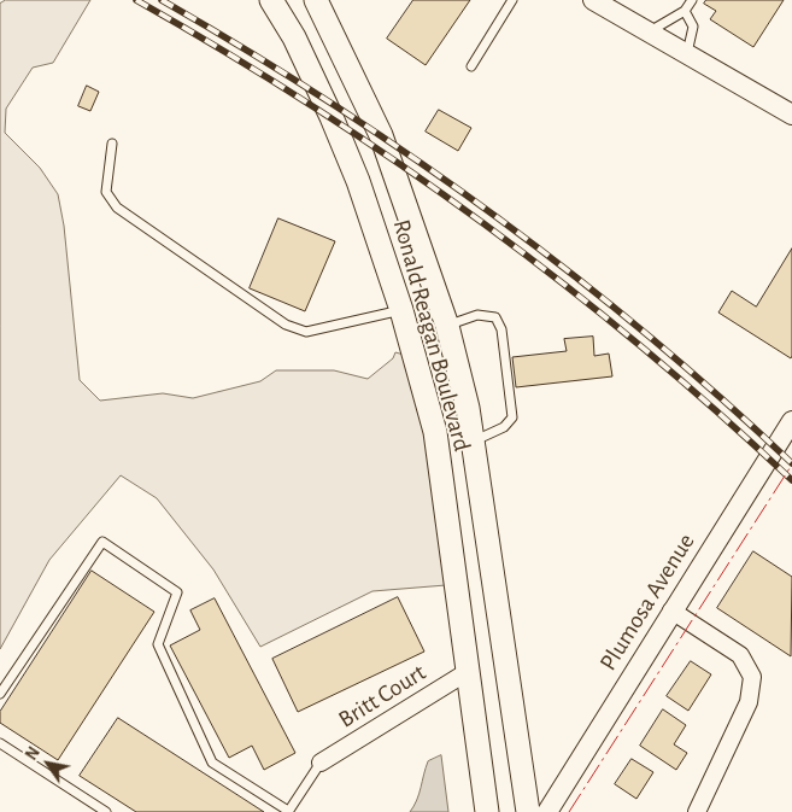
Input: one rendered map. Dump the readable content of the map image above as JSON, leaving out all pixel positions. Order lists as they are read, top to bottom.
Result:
{
  "streets": {
    "main road": ["Ronald Reagan Boulevard"],
    "street": ["Plumosa Avenue", "Britt Court"]
  },
  "crossings": [
    ["Ronald Reagan Boulevard", "Britt Court"]
  ],
  "north": "top left"
}
